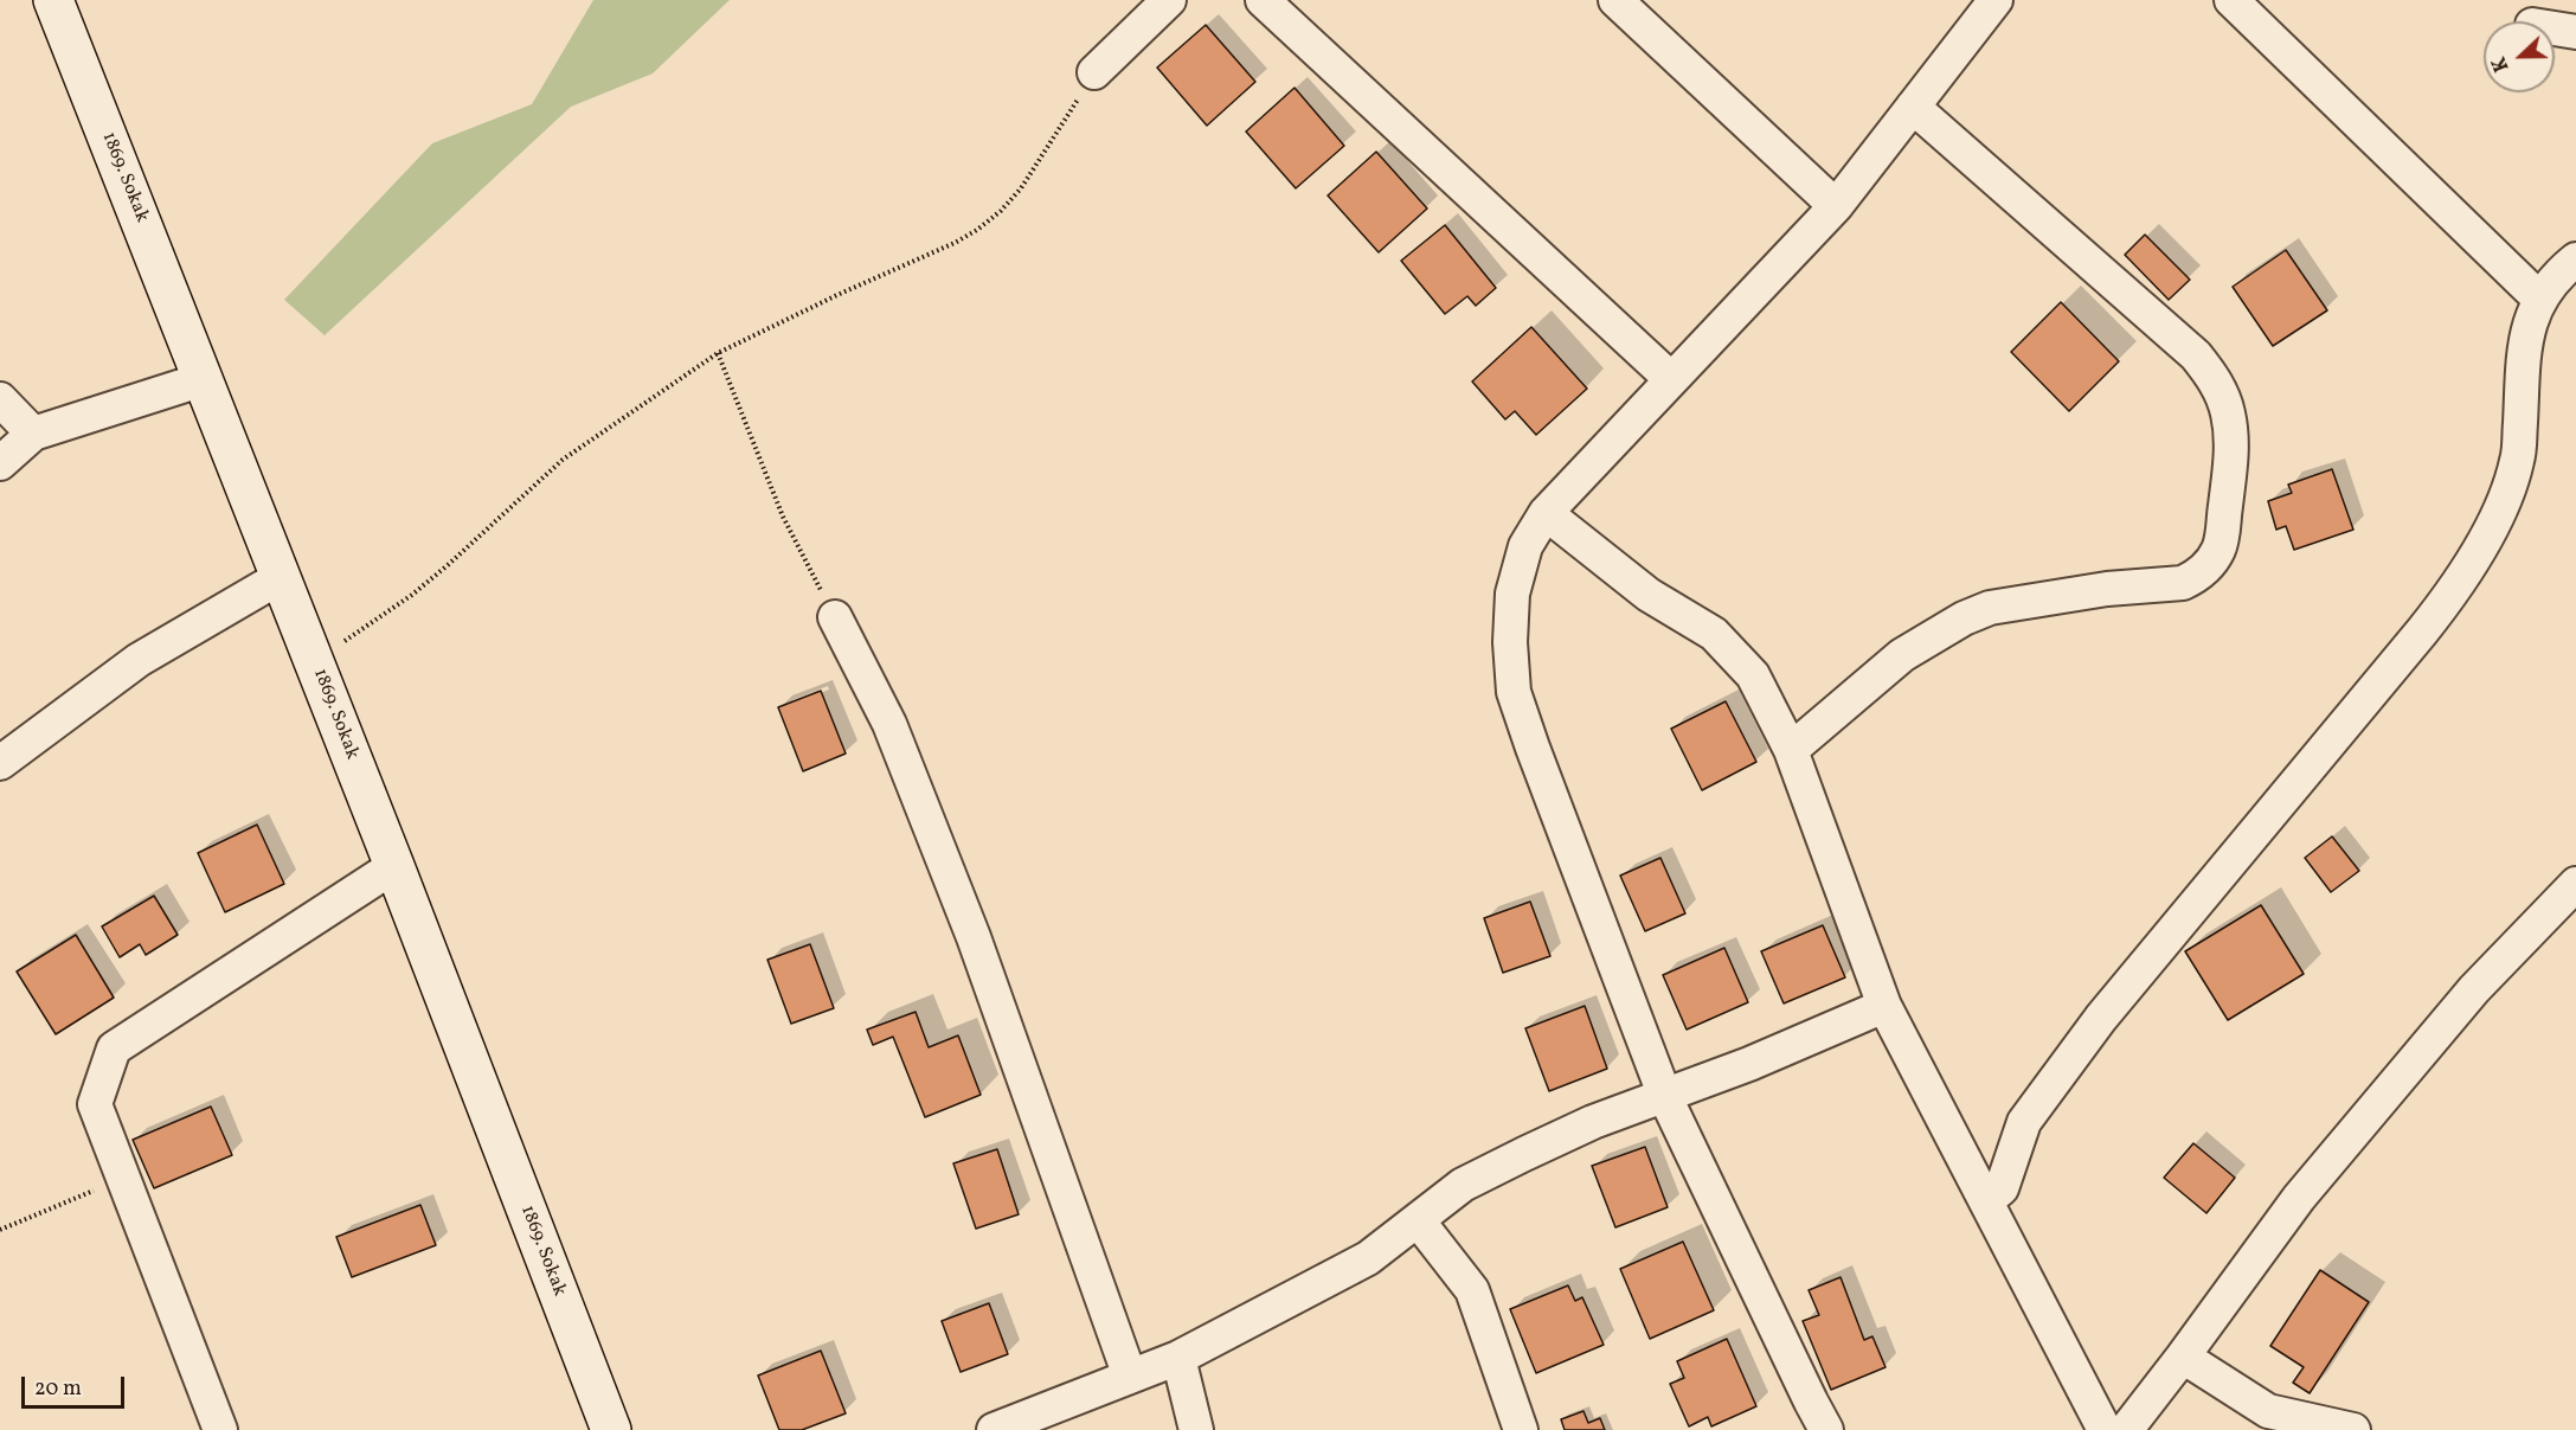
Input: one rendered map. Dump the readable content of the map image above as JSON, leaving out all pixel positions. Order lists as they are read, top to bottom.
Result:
{
  "streets": {
    "main road": ["1869. Sokak"]
  },
  "scale_bar": "20 m",
  "north": "left"
}
